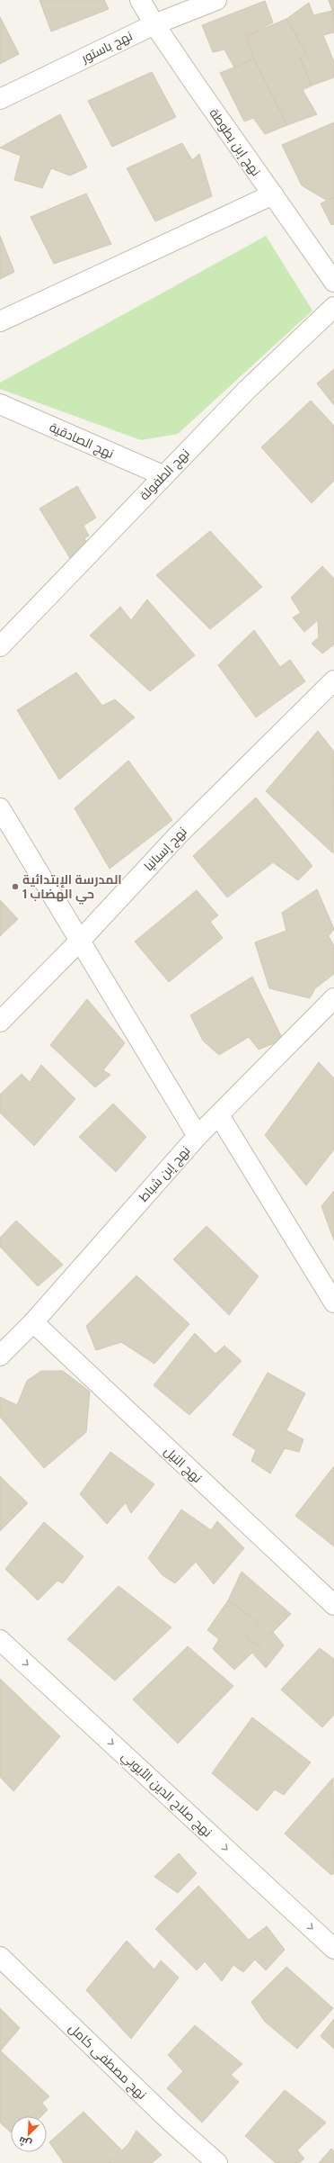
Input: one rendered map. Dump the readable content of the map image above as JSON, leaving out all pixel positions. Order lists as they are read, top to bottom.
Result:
{
  "streets": {
    "street": [
      "نهج باستور",
      "نهج إبن بطوطة",
      "نهج الصادقية",
      "نهج الطفولة",
      "نهج إسبانيا",
      "نهج إبن شباط",
      "نهج النيل",
      "نهج صلاح الدين الأيوبي",
      "نهج مصطفى كامل"
    ]
  },
  "crossings": [
    ["نهج باستور", "نهج إبن بطوطة"],
    ["نهج الصادقية", "نهج الطفولة"],
    ["نهج إبن شباط", "نهج النيل"]
  ],
  "one_way": ["نهج صلاح الدين الأيوبي"],
  "places": ["المدرسة الإبتدائية حي الهضاب 1"],
  "north": "bottom left"
}
